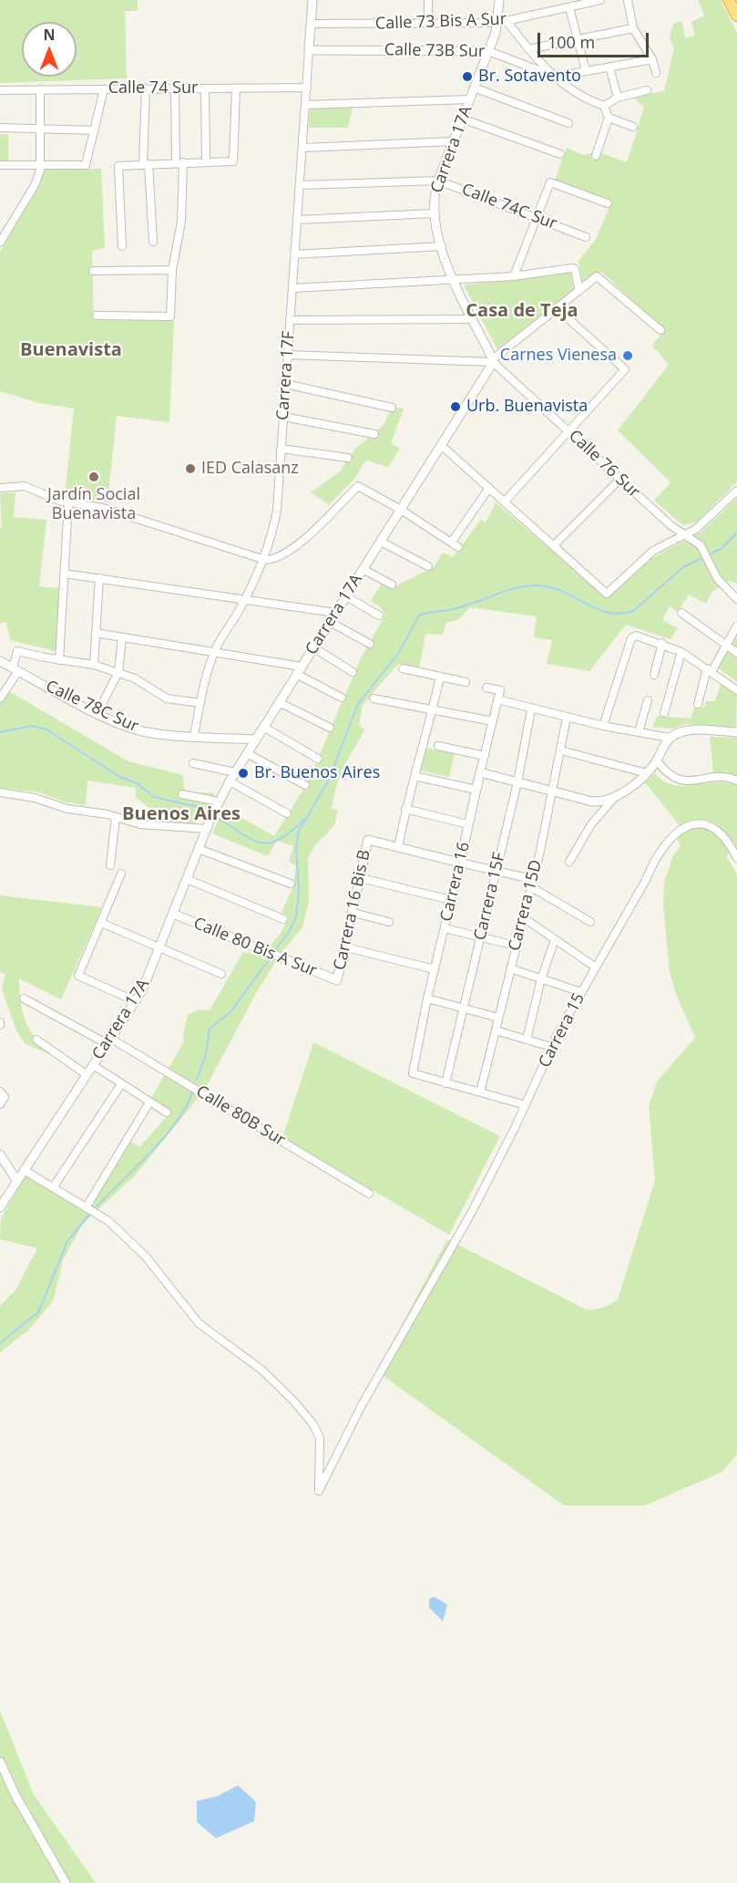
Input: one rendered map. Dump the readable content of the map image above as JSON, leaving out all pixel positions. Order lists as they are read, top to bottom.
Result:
{
  "streets": {
    "street": [
      "Calle 73 Bis A Sur",
      "Calle 73B Sur",
      "Calle 74 Sur",
      "Carrera 17A",
      "Calle 74C Sur",
      "Carrera 17F",
      "Calle 76 Sur",
      "Calle 78C Sur",
      "Carrera 16",
      "Carrera 15F",
      "Carrera 15D",
      "Carrera 16 Bis B",
      "Calle 80 Bis A Sur",
      "Carrera 15",
      "Calle 80B Sur"
    ]
  },
  "crossings": [
    ["Calle 73 Bis A Sur", "Carrera 17A"],
    ["Calle 73 Bis A Sur", "Carrera 17F"],
    ["Calle 73B Sur", "Carrera 17A"],
    ["Calle 73B Sur", "Carrera 17F"],
    ["Calle 74 Sur", "Carrera 17F"],
    ["Carrera 17A", "Calle 74C Sur"],
    ["Carrera 17A", "Calle 76 Sur"],
    ["Carrera 17A", "Calle 78C Sur"],
    ["Carrera 17A", "Calle 80 Bis A Sur"],
    ["Carrera 17A", "Calle 80B Sur"],
    ["Calle 74C Sur", "Carrera 17F"],
    ["Carrera 17F", "Calle 78C Sur"],
    ["Carrera 16", "Carrera 15F"],
    ["Carrera 16 Bis B", "Calle 80 Bis A Sur"]
  ],
  "districts": ["Casa de Teja", "Buenavista", "Buenos Aires"],
  "places": [
    "Br. Sotavento",
    "Carnes Vienesa",
    "Urb. Buenavista",
    "IED Calasanz",
    "Jardín Social Buenavista",
    "Br. Buenos Aires"
  ],
  "scale_bar": "100 m",
  "north": "top"
}
